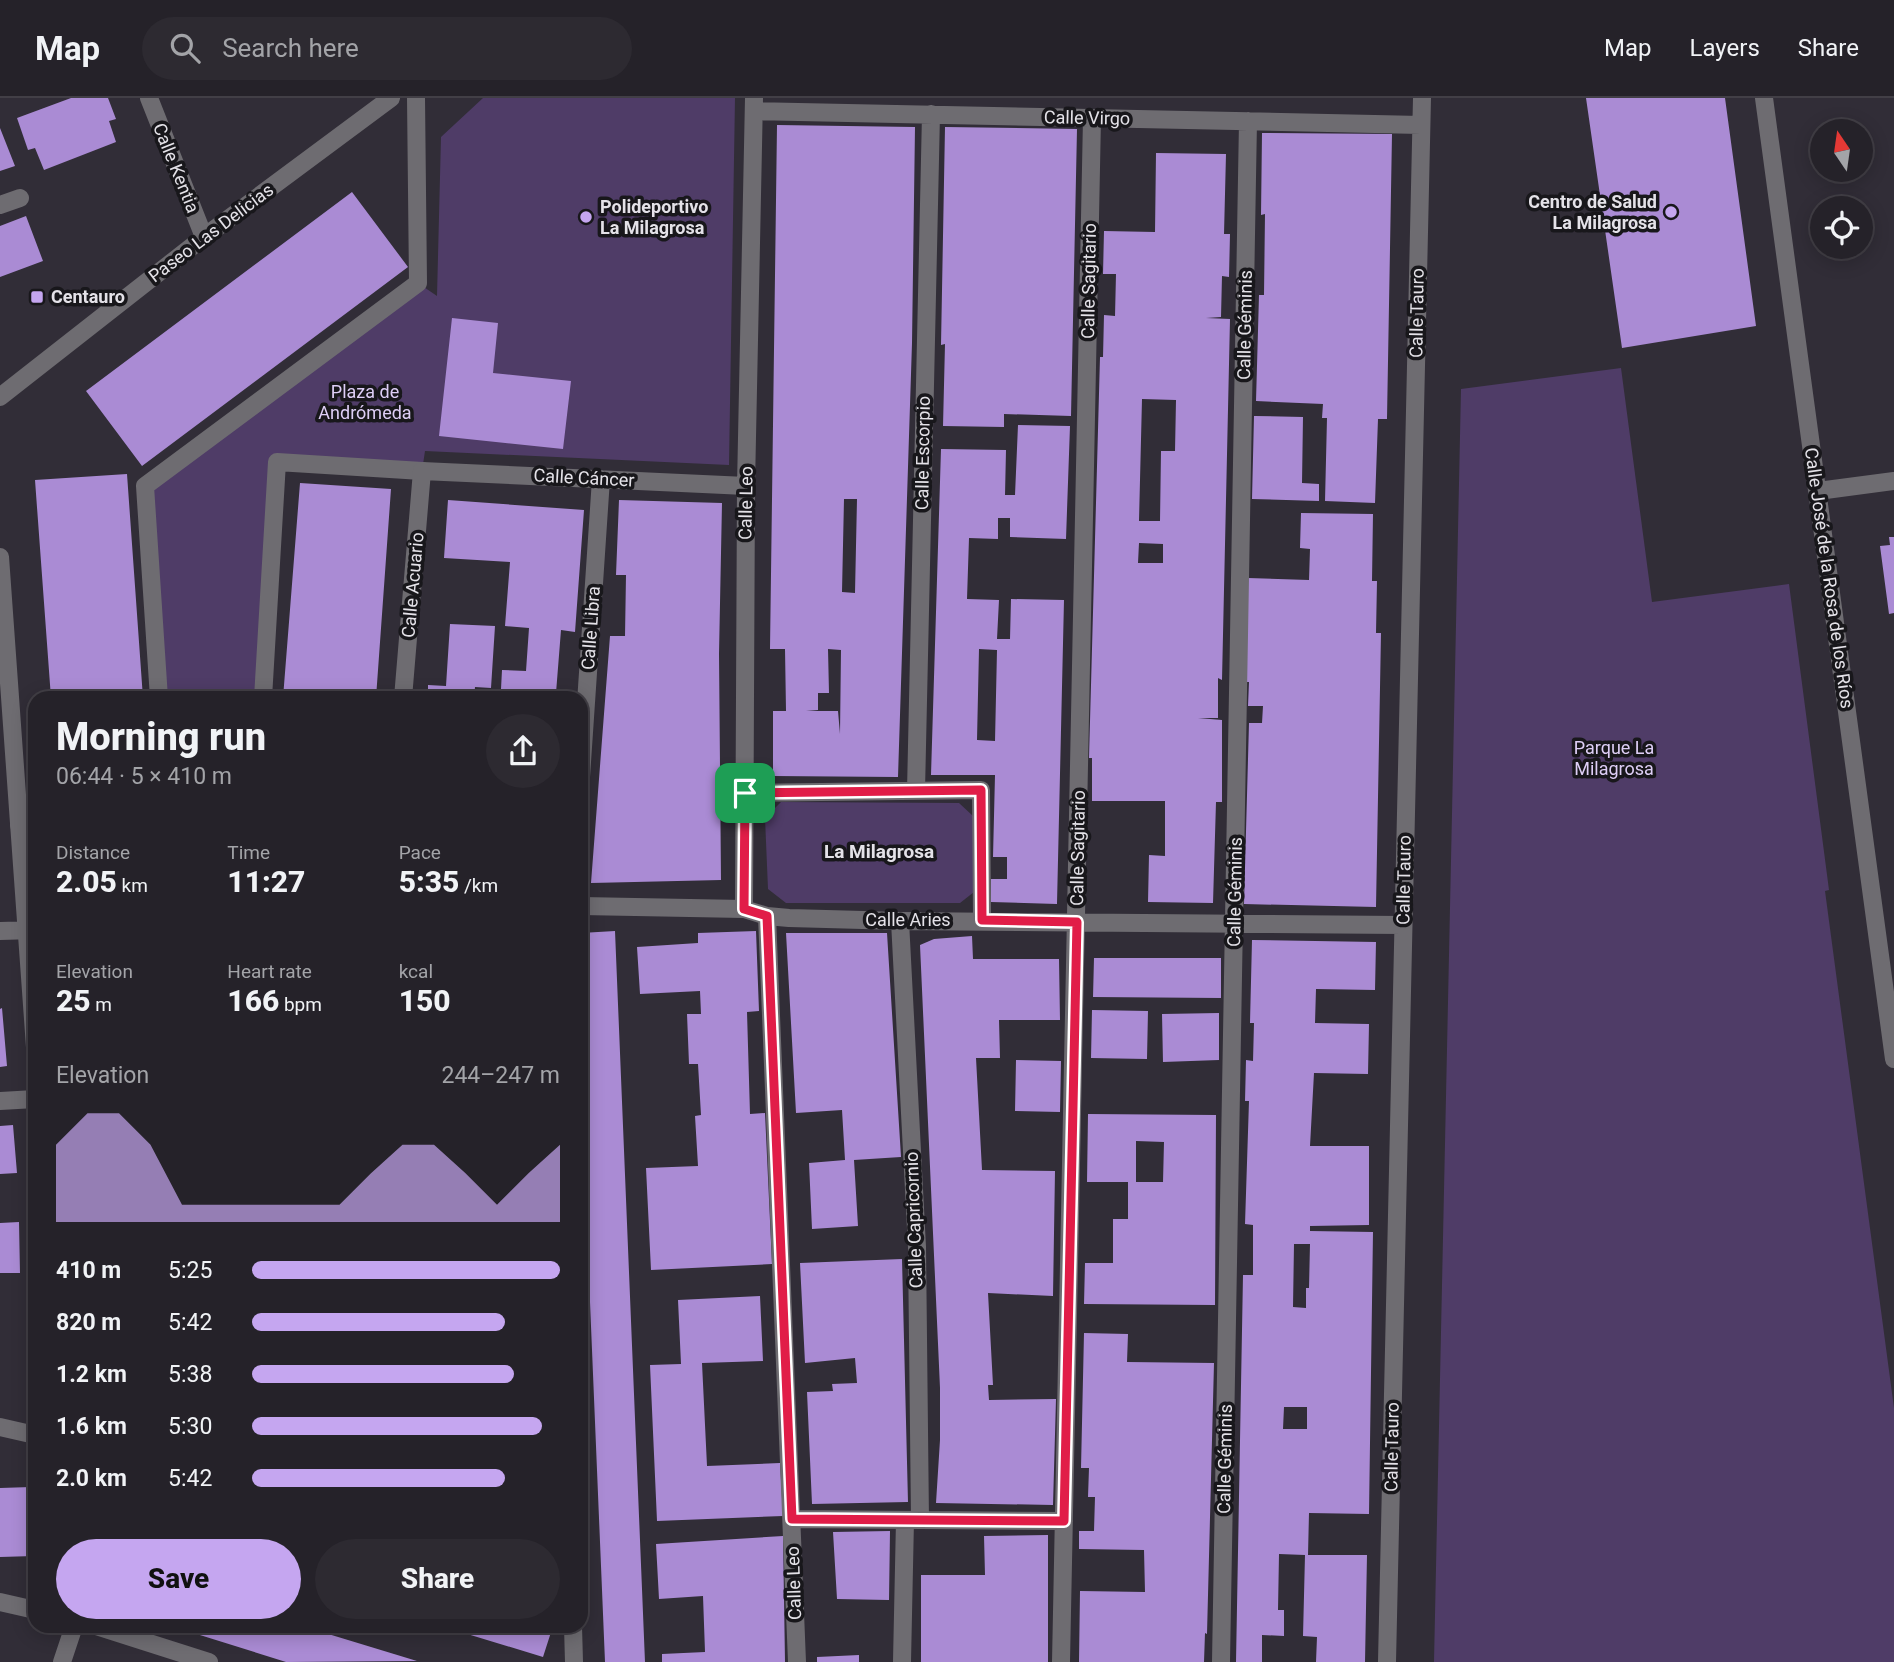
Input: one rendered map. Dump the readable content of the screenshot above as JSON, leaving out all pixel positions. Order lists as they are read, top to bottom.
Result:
{
  "streets": {
    "street": [
      "Calle Virgo",
      "Calle Kentia",
      "Paseo Las Delicias",
      "Calle Sagitario",
      "Calle Tauro",
      "Calle Géminis",
      "Calle Escorpio",
      "Calle Cáncer",
      "Calle Leo",
      "Calle José de la Rosa de los Ríos",
      "Calle Acuario",
      "Calle Libra",
      "Calle Aries",
      "Calle Capricornio"
    ]
  },
  "crossings": [
    ["Calle Virgo", "Calle Sagitario"],
    ["Calle Virgo", "Calle Tauro"],
    ["Calle Virgo", "Calle Géminis"],
    ["Calle Virgo", "Calle Escorpio"],
    ["Calle Virgo", "Calle Leo"],
    ["Calle Kentia", "Paseo Las Delicias"],
    ["Calle Sagitario", "Calle Aries"],
    ["Calle Tauro", "Calle Aries"],
    ["Calle Géminis", "Calle Aries"],
    ["Calle Cáncer", "Calle Leo"],
    ["Calle Cáncer", "Calle Acuario"],
    ["Calle Cáncer", "Calle Libra"],
    ["Calle Leo", "Calle Aries"],
    ["Calle Aries", "Calle Capricornio"]
  ],
  "districts": ["La Milagrosa"],
  "parks": ["Plaza de Andrómeda", "Parque La Milagrosa"],
  "places": {
    "other": ["Centro de Salud La Milagrosa", "Polideportivo La Milagrosa"],
    "transit": ["Centauro"]
  },
  "north": "top",
  "page": {
    "header": "Map",
    "search": "Search here",
    "nav": ["Map", "Layers", "Share"],
    "heading": ["Morning run", "06:44 · 5 × 410 m"],
    "stats": [
      ["Distance", "2.05 km"],
      ["Time", "11:27"],
      ["Pace", "5:35 /km"],
      ["Elevation", "25 m"],
      ["Heart rate", "166 bpm"],
      ["kcal", "150"]
    ],
    "chart": ["Elevation", "244–247 m"],
    "list": [
      {
        "name": "410 m",
        "note": "5:25"
      },
      {
        "name": "820 m",
        "note": "5:42"
      },
      {
        "name": "1.2 km",
        "note": "5:38"
      },
      {
        "name": "1.6 km",
        "note": "5:30"
      },
      {
        "name": "2.0 km",
        "note": "5:42"
      }
    ],
    "buttons": ["Save", "Share"]
  }
}
